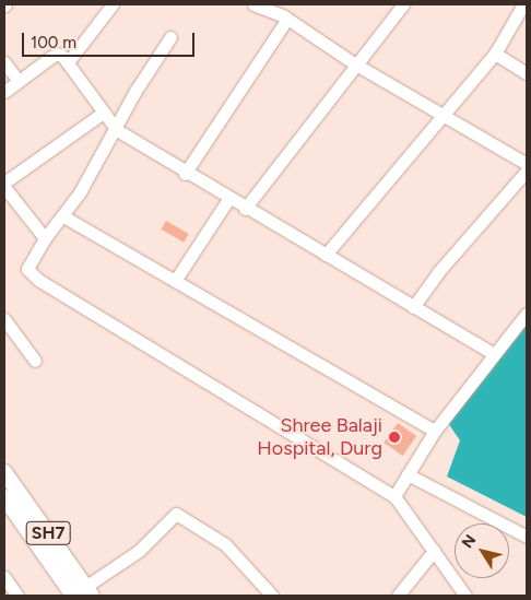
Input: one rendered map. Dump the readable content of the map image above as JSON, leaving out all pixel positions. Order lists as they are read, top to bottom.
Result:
{
  "streets": {
    "main road": ["SH7"]
  },
  "places": ["Shree Balaji Hospital, Durg"],
  "scale_bar": "100 m",
  "north": "top left"
}
